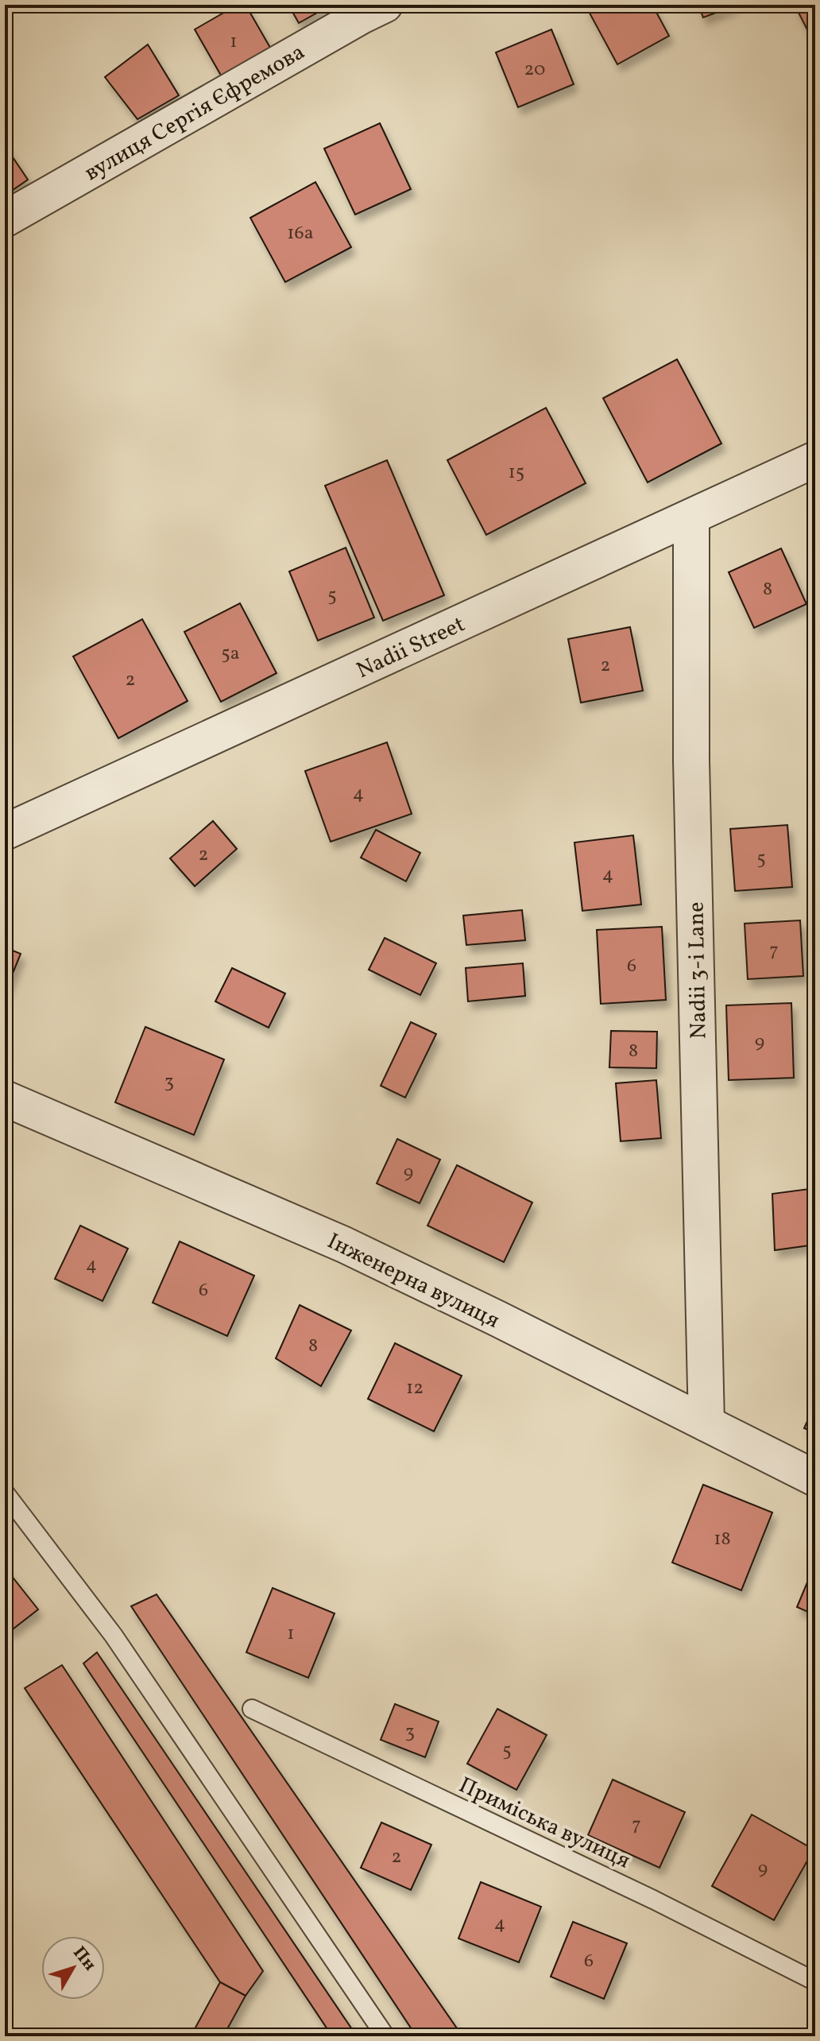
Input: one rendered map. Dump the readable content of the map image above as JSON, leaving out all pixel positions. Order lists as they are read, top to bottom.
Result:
{
  "streets": {
    "street": [
      "вулиця Сергія Єфремова",
      "Nadii Street",
      "Nadii 3-i Lane",
      "Інженерна вулиця"
    ],
    "lane": ["Приміська вулиця"]
  },
  "crossings": [
    ["Nadii Street", "Nadii 3-i Lane"],
    ["Nadii 3-i Lane", "Інженерна вулиця"]
  ],
  "house_numbers": [
    "1",
    "20",
    "16а",
    "15",
    "8",
    "5",
    "5а",
    "2",
    "2",
    "4",
    "2",
    "5",
    "4",
    "7",
    "6",
    "9",
    "8",
    "3",
    "9",
    "4",
    "6",
    "8",
    "12",
    "18",
    "1",
    "3",
    "5",
    "7",
    "2",
    "9",
    "4",
    "6"
  ],
  "north": "top right"
}
